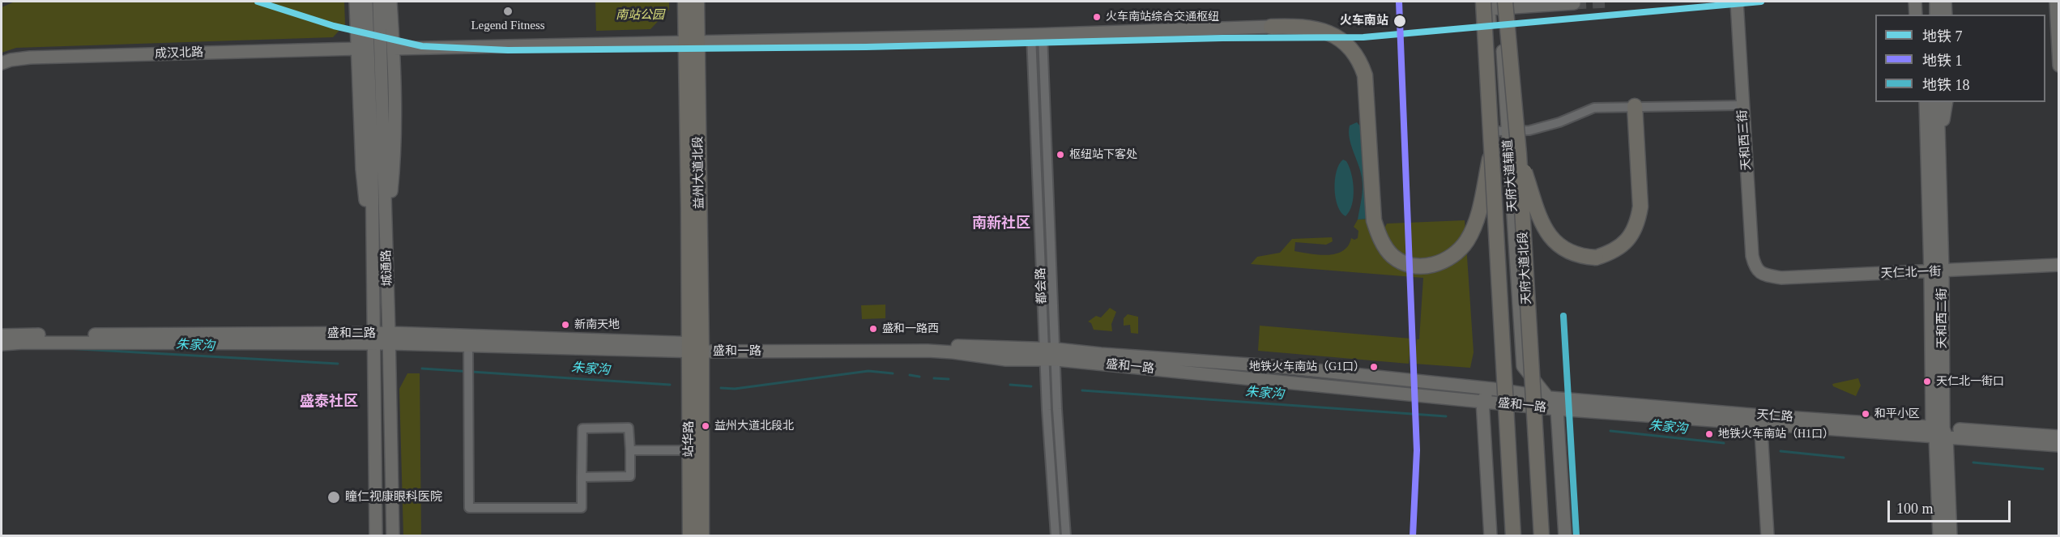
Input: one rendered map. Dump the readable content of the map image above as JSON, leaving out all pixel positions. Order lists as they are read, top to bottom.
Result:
{
  "streets": {
    "main road": ["益州大道北段", "天府大道北段", "站华路"],
    "street": [
      "成汉北路",
      "天和西三街",
      "天府大道辅道",
      "城通路",
      "天仁北一街",
      "都会路",
      "天和西二街",
      "盛和二路",
      "盛和一路",
      "天仁路"
    ]
  },
  "crossings": [
    ["天和西三街", "天仁北一街"],
    ["益州大道北段", "盛和二路"],
    ["益州大道北段", "盛和一路"],
    ["益州大道北段", "站华路"],
    ["天府大道辅道", "天府大道北段"],
    ["天府大道辅道", "盛和一路"],
    ["天府大道辅道", "天仁路"],
    ["城通路", "盛和二路"],
    ["天仁北一街", "天和西二街"],
    ["都会路", "盛和一路"],
    ["天和西二街", "天仁路"],
    ["盛和二路", "盛和一路"],
    ["盛和二路", "站华路"],
    ["盛和一路", "天仁路"],
    ["盛和一路", "站华路"]
  ],
  "districts": ["南新社区", "盛泰社区"],
  "water": ["朱家沟"],
  "parks": ["南站公园"],
  "places": [
    "Legend Fitness",
    "火车南站综合交通枢纽",
    "火车南站",
    "枢纽站下客处",
    "新南天地",
    "盛和一路西",
    "地铁火车南站（G1口）",
    "天仁北一街口",
    "和平小区",
    "益州大道北段北",
    "地铁火车南站（H1口）",
    "瞳仁视康眼科医院"
  ],
  "lines": ["metro line 7", "metro line 1", "metro line 18"],
  "legend": ["地铁 7", "地铁 1", "地铁 18"],
  "scale_bar": "100 m"
}
